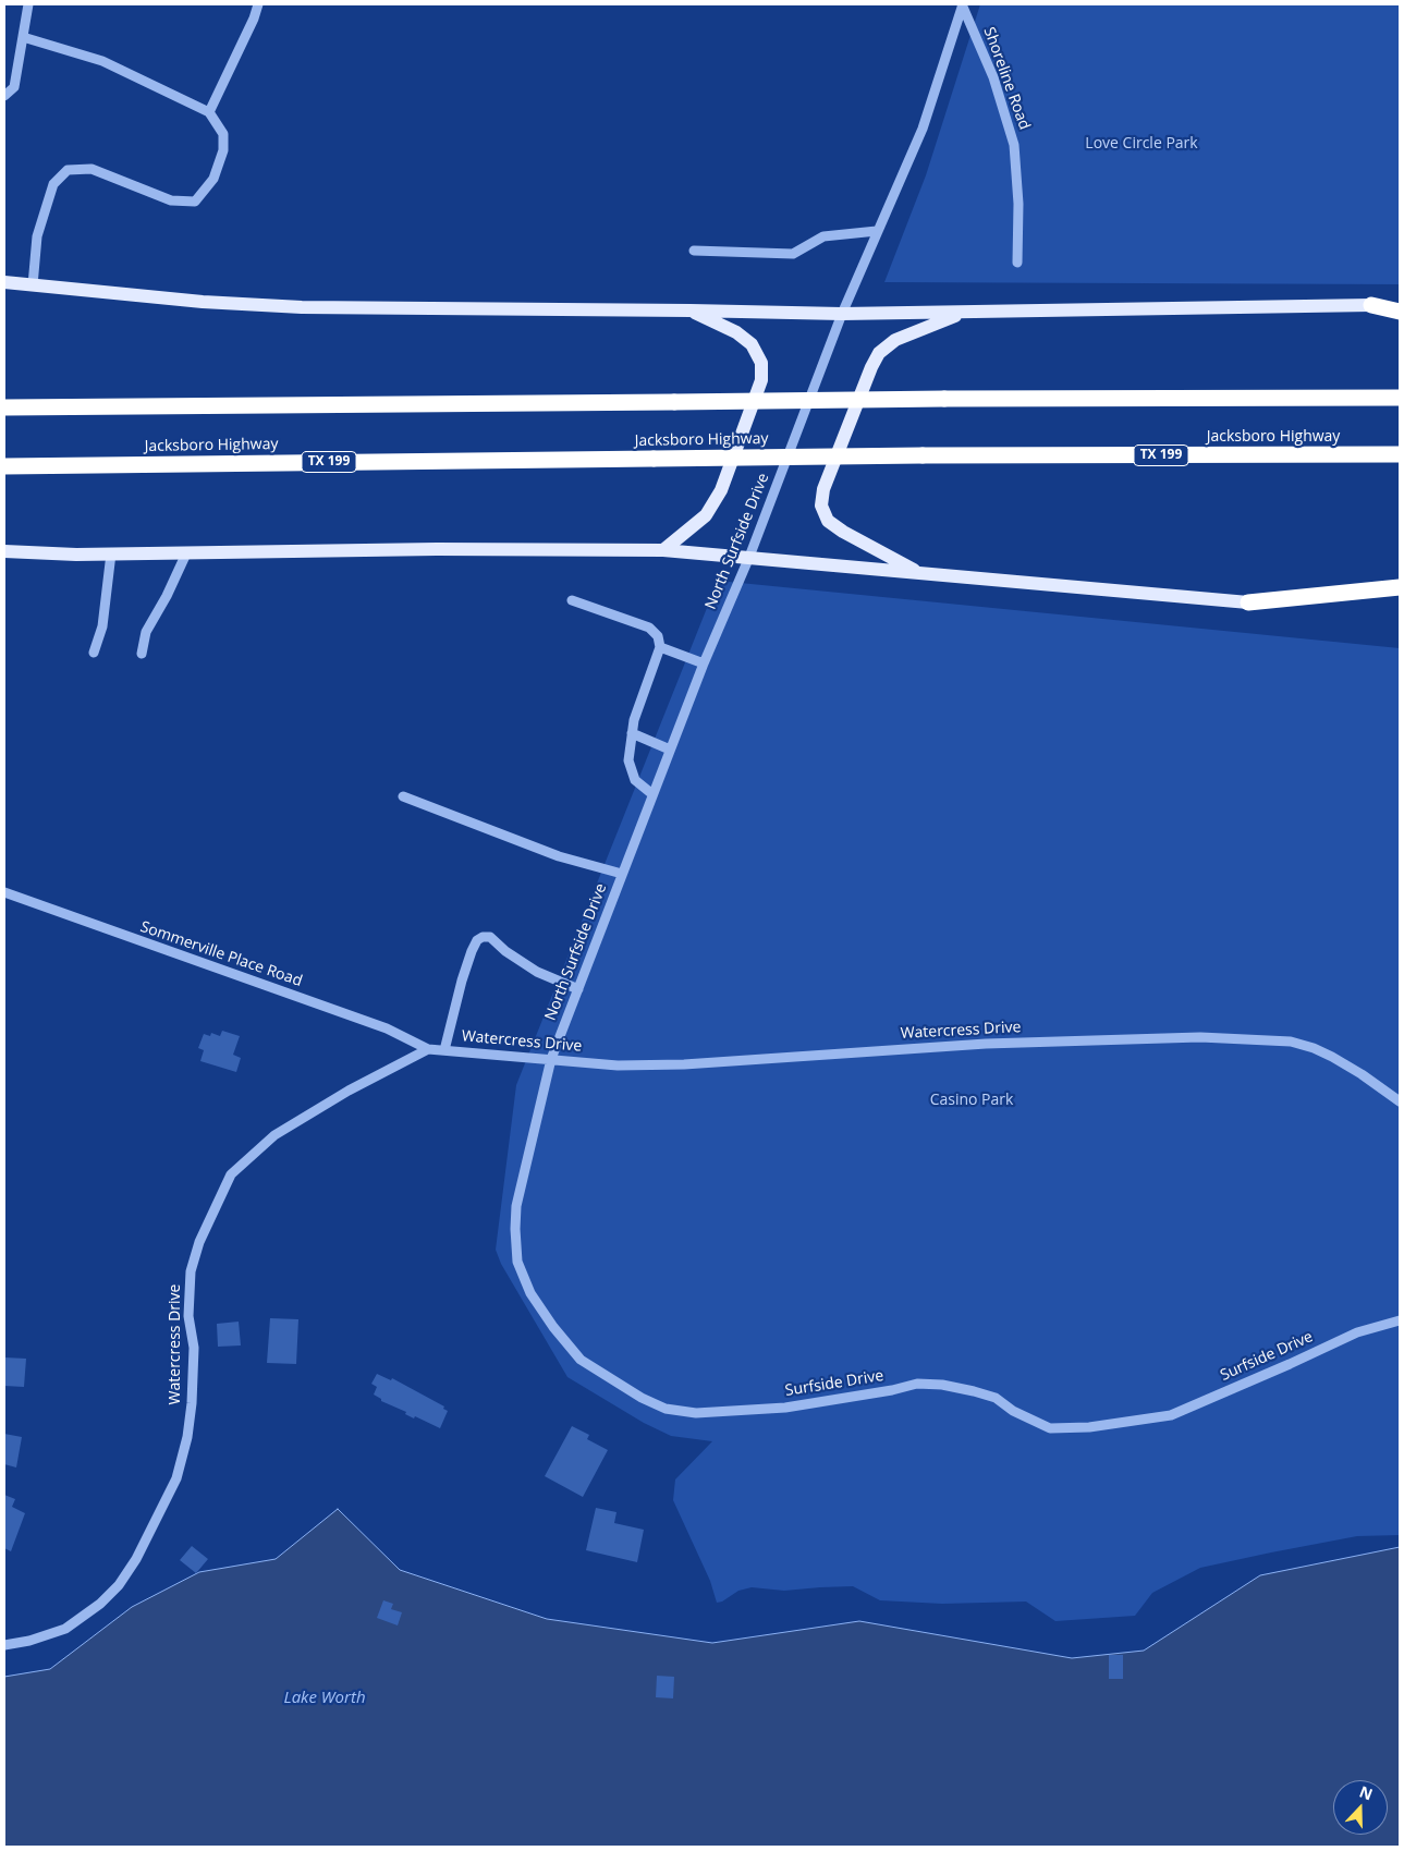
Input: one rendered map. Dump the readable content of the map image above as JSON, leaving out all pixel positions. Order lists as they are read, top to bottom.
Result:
{
  "streets": {
    "highway": ["Jacksboro Highway", "TX 199"],
    "street": [
      "Shoreline Road",
      "North Surfside Drive",
      "Sommerville Place Road",
      "Watercress Drive",
      "Surfside Drive"
    ]
  },
  "crossings": [
    ["Shoreline Road", "North Surfside Drive"],
    ["North Surfside Drive", "Watercress Drive"],
    ["North Surfside Drive", "Surfside Drive"],
    ["Sommerville Place Road", "Watercress Drive"],
    ["Watercress Drive", "Surfside Drive"]
  ],
  "water": ["Lake Worth"],
  "parks": ["Love Circle Park", "Casino Park"],
  "north": "top"
}
